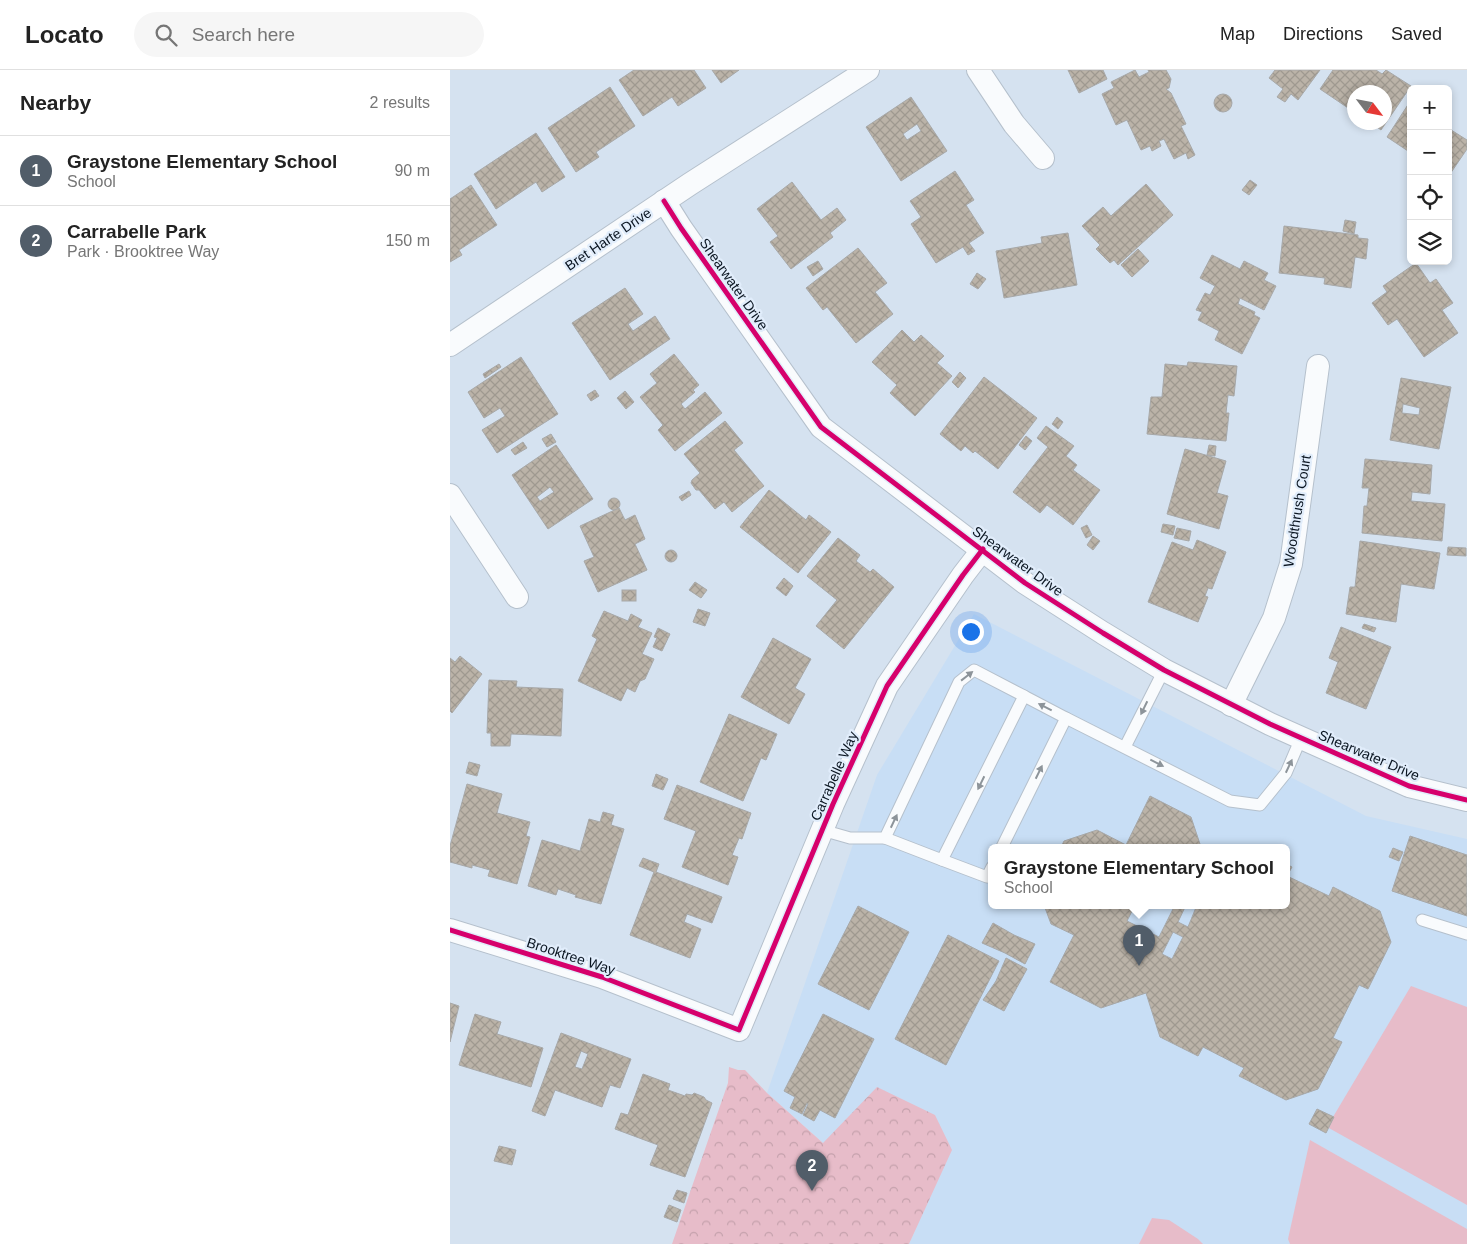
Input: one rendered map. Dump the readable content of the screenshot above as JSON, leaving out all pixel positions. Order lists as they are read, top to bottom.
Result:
{
  "streets": {
    "street": [
      "Bret Harte Drive",
      "Shearwater Drive",
      "Woodthrush Court",
      "Carrabelle Way",
      "Brooktree Way"
    ]
  },
  "crossings": [
    ["Bret Harte Drive", "Shearwater Drive"],
    ["Shearwater Drive", "Woodthrush Court"],
    ["Shearwater Drive", "Carrabelle Way"],
    ["Carrabelle Way", "Brooktree Way"]
  ],
  "north": "bottom right",
  "page": {
    "header": "Locato",
    "search": "Search here",
    "nav": ["Map", "Directions", "Saved"],
    "heading": ["Nearby", "2 results"],
    "map_buttons": ["+", "−"],
    "list": [
      {
        "mark": "1",
        "name": "Graystone Elementary School",
        "note": "School",
        "value": "90 m"
      },
      {
        "mark": "2",
        "name": "Carrabelle Park",
        "note": "Park · Brooktree Way",
        "value": "150 m"
      }
    ],
    "popup": ["Graystone Elementary School", "School"],
    "pins": ["1", "2"]
  }
}
